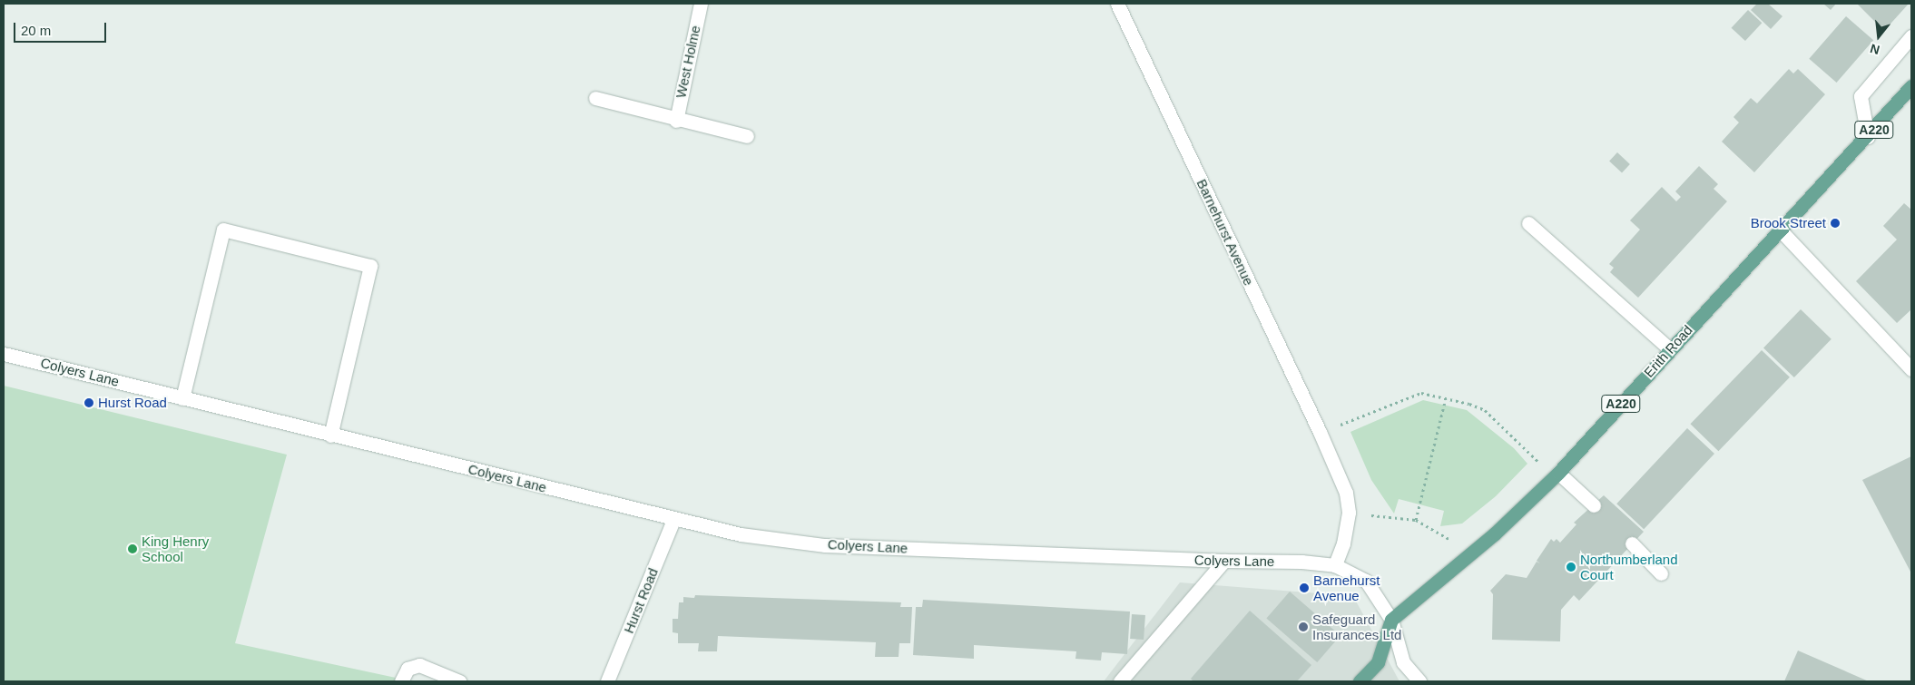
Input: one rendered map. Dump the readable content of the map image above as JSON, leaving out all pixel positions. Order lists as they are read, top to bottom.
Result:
{
  "streets": {
    "main road": ["A220", "Erith Road"],
    "street": [
      "West Holme",
      "Barnehurst Avenue",
      "Colyers Lane",
      "Hurst Road"
    ]
  },
  "crossings": [
    ["Barnehurst Avenue", "Colyers Lane"],
    ["Erith Road", "Colyers Lane"],
    ["Colyers Lane", "Hurst Road"]
  ],
  "places": [
    "Brook Street",
    "Hurst Road",
    "King Henry School",
    "Northumberland Court",
    "Barnehurst Avenue",
    "Safeguard Insurances Ltd"
  ],
  "scale_bar": "20 m",
  "north": "bottom"
}
